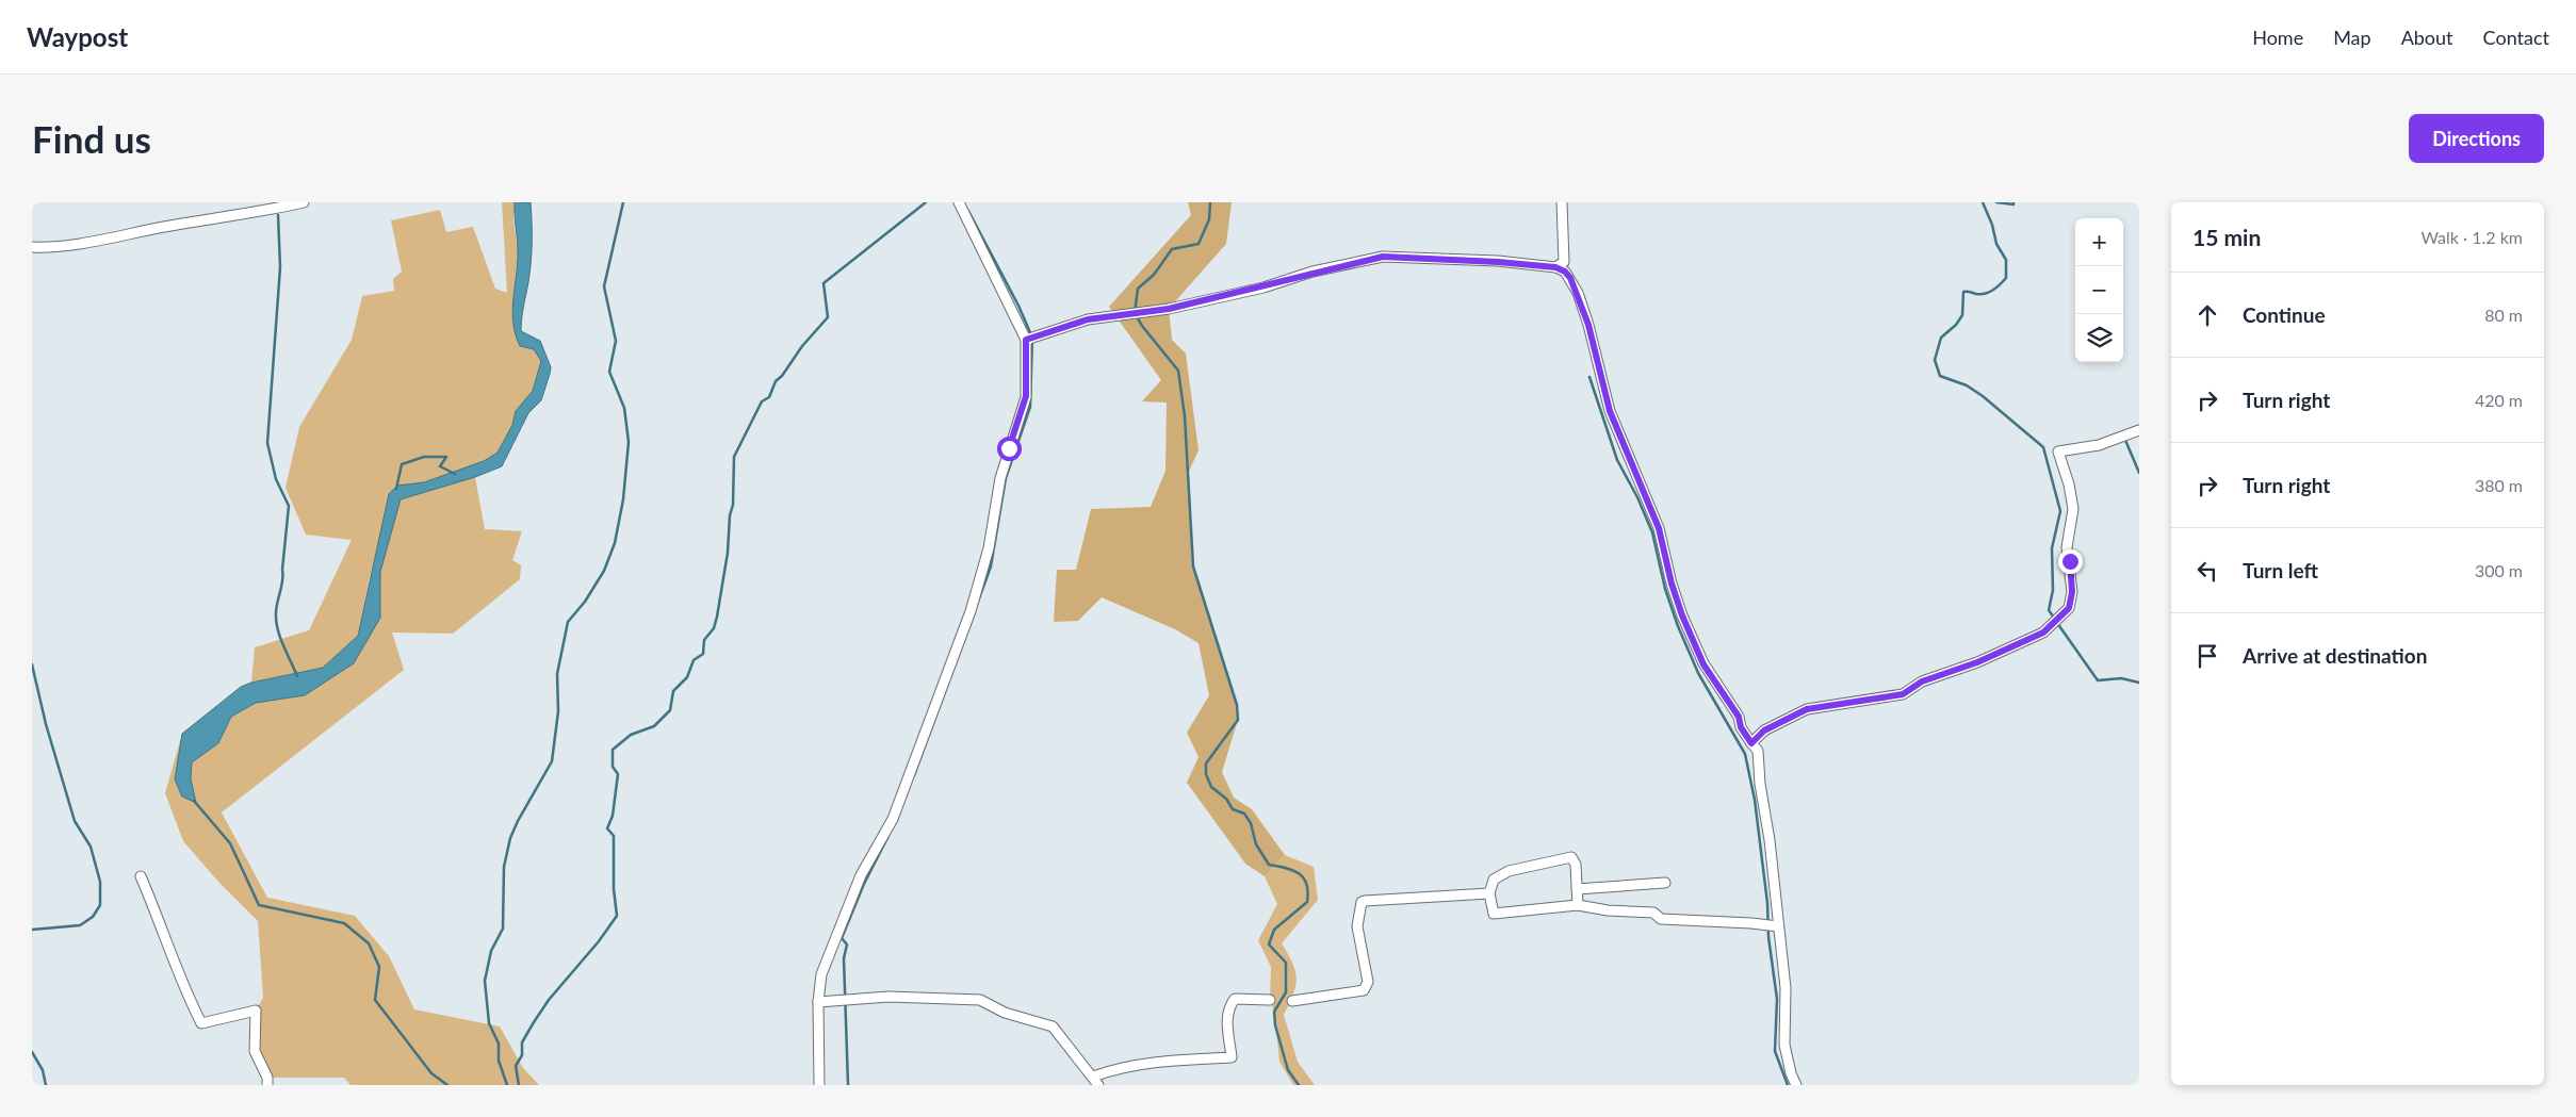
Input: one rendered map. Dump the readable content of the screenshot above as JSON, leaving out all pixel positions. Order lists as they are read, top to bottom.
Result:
{
  "page": {
    "header": "Waypost",
    "nav": [
      "Home",
      "Map",
      "About",
      "Contact"
    ],
    "buttons": "Directions",
    "title": "Find us",
    "heading": ["15 min", "Walk · 1.2 km"],
    "map_buttons": ["+", "−"],
    "list": [
      ["Continue", "80 m"],
      ["Turn right", "420 m"],
      ["Turn right", "380 m"],
      ["Turn left", "300 m"],
      "Arrive at destination"
    ]
  }
}
